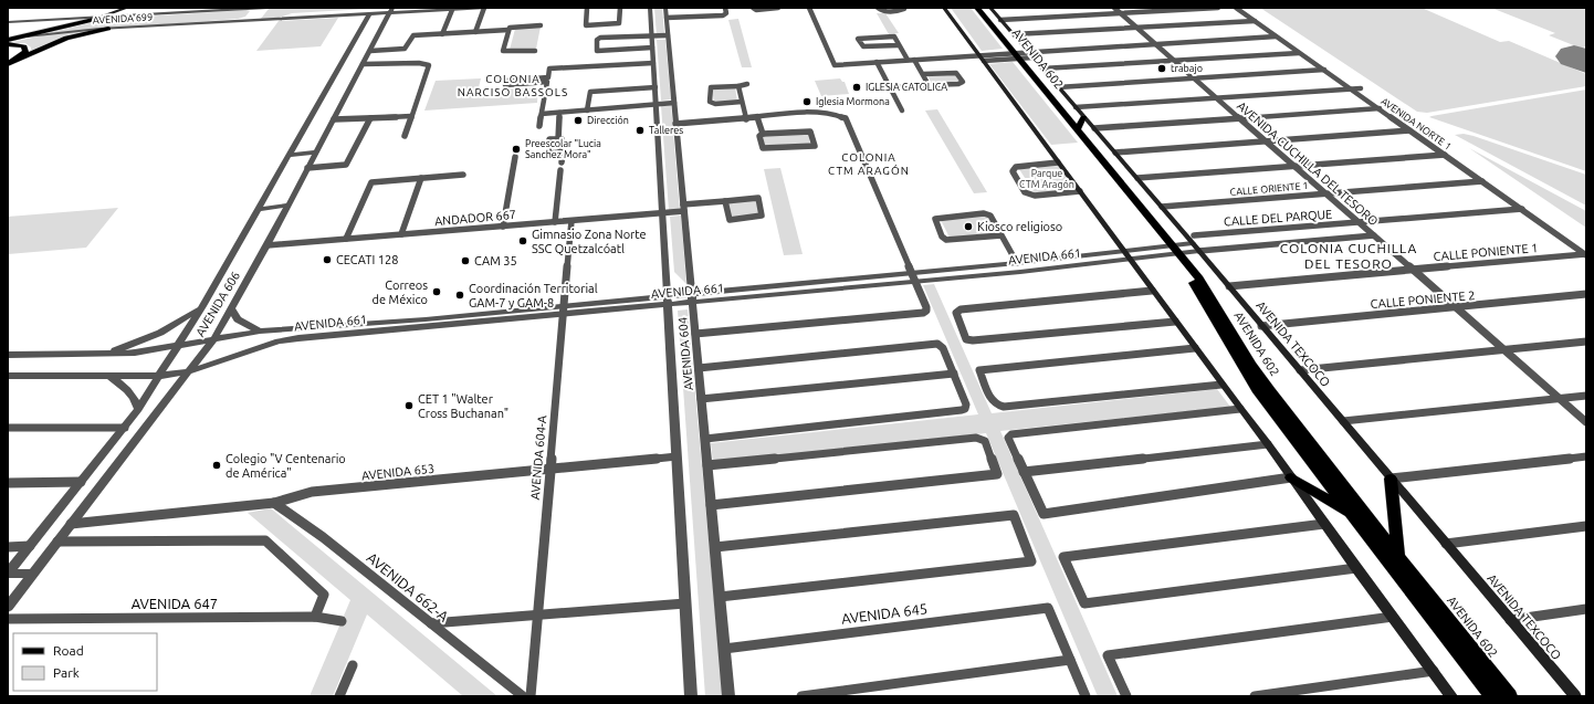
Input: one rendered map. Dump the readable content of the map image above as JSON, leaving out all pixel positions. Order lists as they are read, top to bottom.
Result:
{
  "streets": {
    "main road": ["AVENIDA 602", "AVENIDA TEXCOCO"],
    "street": [
      "AVENIDA 699",
      "AVENIDA NORTE 1",
      "AVENIDA CUCHILLA DEL TESORO",
      "CALLE ORIENTE 1",
      "ANDADOR 667",
      "CALLE DEL PARQUE",
      "CALLE PONIENTE 1",
      "AVENIDA 661",
      "CALLE PONIENTE 2",
      "AVENIDA 606",
      "AVENIDA 604",
      "AVENIDA 604-A",
      "AVENIDA 653",
      "AVENIDA 662-A",
      "AVENIDA 647",
      "AVENIDA 645"
    ]
  },
  "crossings": [
    ["AVENIDA 699", "AVENIDA 606"],
    ["AVENIDA 602", "AVENIDA 661"],
    ["AVENIDA NORTE 1", "CALLE ORIENTE 1"],
    ["AVENIDA NORTE 1", "CALLE DEL PARQUE"],
    ["AVENIDA NORTE 1", "CALLE PONIENTE 1"],
    ["AVENIDA CUCHILLA DEL TESORO", "CALLE ORIENTE 1"],
    ["AVENIDA CUCHILLA DEL TESORO", "CALLE DEL PARQUE"],
    ["AVENIDA CUCHILLA DEL TESORO", "CALLE PONIENTE 1"],
    ["AVENIDA CUCHILLA DEL TESORO", "AVENIDA 661"],
    ["AVENIDA CUCHILLA DEL TESORO", "CALLE PONIENTE 2"],
    ["CALLE ORIENTE 1", "AVENIDA TEXCOCO"],
    ["ANDADOR 667", "AVENIDA 606"],
    ["ANDADOR 667", "AVENIDA 604"],
    ["ANDADOR 667", "AVENIDA 604-A"],
    ["CALLE DEL PARQUE", "AVENIDA 661"],
    ["CALLE DEL PARQUE", "AVENIDA TEXCOCO"],
    ["CALLE PONIENTE 1", "AVENIDA TEXCOCO"],
    ["AVENIDA 661", "AVENIDA 606"],
    ["AVENIDA 661", "AVENIDA TEXCOCO"],
    ["AVENIDA 661", "AVENIDA 604"],
    ["AVENIDA 661", "AVENIDA 604-A"],
    ["CALLE PONIENTE 2", "AVENIDA TEXCOCO"],
    ["AVENIDA 606", "AVENIDA 653"],
    ["AVENIDA 604", "AVENIDA 653"],
    ["AVENIDA 604", "AVENIDA 645"],
    ["AVENIDA 604-A", "AVENIDA 653"],
    ["AVENIDA 653", "AVENIDA 662-A"]
  ],
  "districts": ["COLONIA NARCISO BASSOLS", "COLONIA CTM ARAGÓN", "COLONIA CUCHILLA DEL TESORO"],
  "parks": ["Parque CTM Aragón"],
  "places": [
    "trabajo",
    "IGLESIA CATOLICA",
    "Iglesia Mormona",
    "Dirección",
    "Talleres",
    "Preescolar \"Lucia Sanchez Mora\"",
    "Kiosco religioso",
    "Gimnasio Zona Norte SSC Quetzalcóatl",
    "CECATI 128",
    "CAM 35",
    "Correos de México",
    "Coordinación Territorial GAM-7 y GAM-8",
    "CET 1 \"Walter Cross Buchanan\"",
    "Colegio \"V Centenario de América\""
  ],
  "legend": ["Road", "Park"]
}
